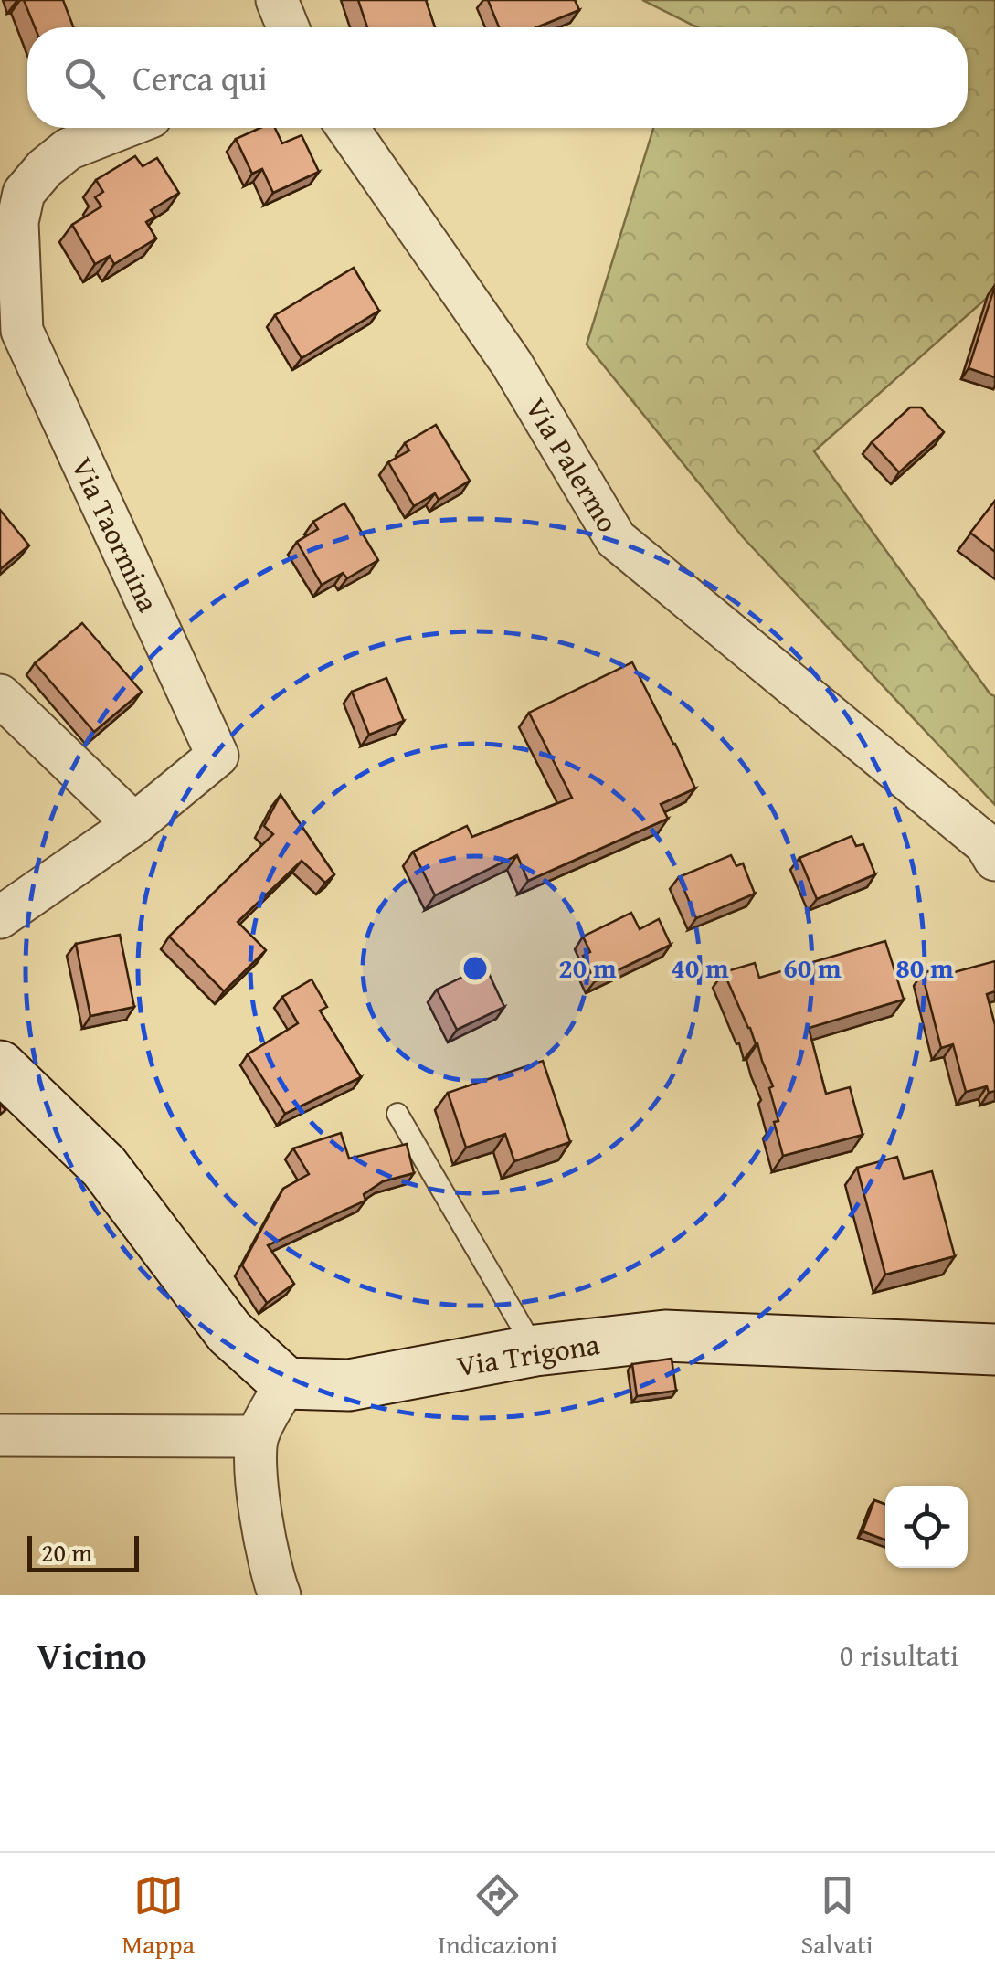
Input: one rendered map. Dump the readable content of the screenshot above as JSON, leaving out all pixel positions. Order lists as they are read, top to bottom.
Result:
{
  "streets": {
    "street": ["Via Palermo", "Via Taormina", "Via Trigona"]
  },
  "scale_bar": "20 m",
  "page": {
    "search": "Cerca qui",
    "scale": "20 m",
    "heading": ["Vicino", "0 risultati"],
    "nav": ["Mappa", "Indicazioni", "Salvati"]
  },
  "rings": [
    "20 m",
    "40 m",
    "60 m",
    "80 m"
  ]
}
